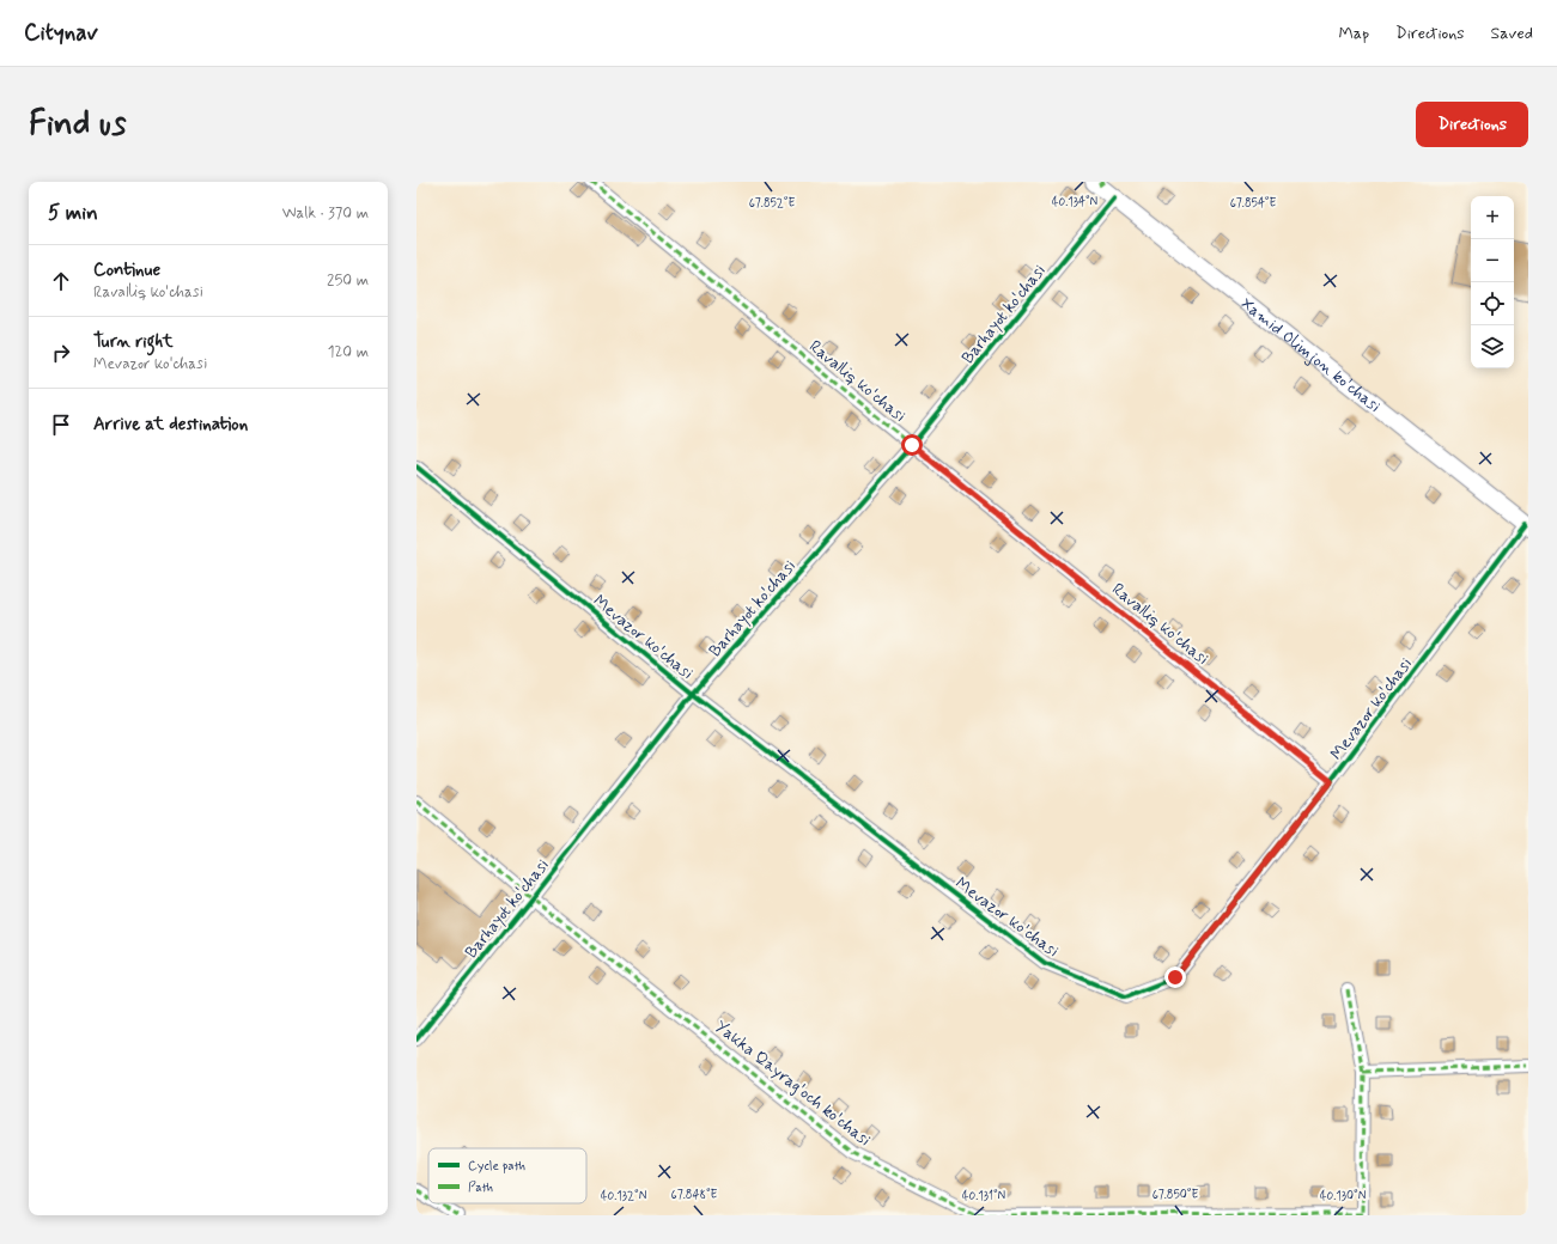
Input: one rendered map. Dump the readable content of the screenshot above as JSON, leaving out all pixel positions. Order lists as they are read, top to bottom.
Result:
{
  "streets": {
    "main road": ["Xamid Olimjon ko'chasi"],
    "street": [
      "Barhayot ko'chasi",
      "Ravalliq ko'chasi",
      "Mevazor ko'chasi",
      "Yakka Qayrag'och ko'chasi"
    ]
  },
  "crossings": [
    ["Barhayot ko'chasi", "Xamid Olimjon ko'chasi"],
    ["Barhayot ko'chasi", "Ravalliq ko'chasi"],
    ["Barhayot ko'chasi", "Mevazor ko'chasi"],
    ["Barhayot ko'chasi", "Yakka Qayrag'och ko'chasi"],
    ["Xamid Olimjon ko'chasi", "Mevazor ko'chasi"],
    ["Ravalliq ko'chasi", "Mevazor ko'chasi"]
  ],
  "legend": ["Cycle path", "Path"],
  "page": {
    "header": "Citynav",
    "nav": ["Map", "Directions", "Saved"],
    "buttons": "Directions",
    "title": "Find us",
    "heading": ["5 min", "Walk · 370 m"],
    "map_buttons": ["+", "−"],
    "list": [
      ["Continue", "Ravalliq ko'chasi", "250 m"],
      ["Turn right", "Mevazor ko'chasi", "120 m"],
      "Arrive at destination"
    ]
  },
  "coordinates": [
    "40.134°N",
    "67.852°E",
    "67.854°E",
    "67.848°E",
    "67.850°E",
    "40.132°N",
    "40.131°N",
    "40.130°N"
  ]
}
